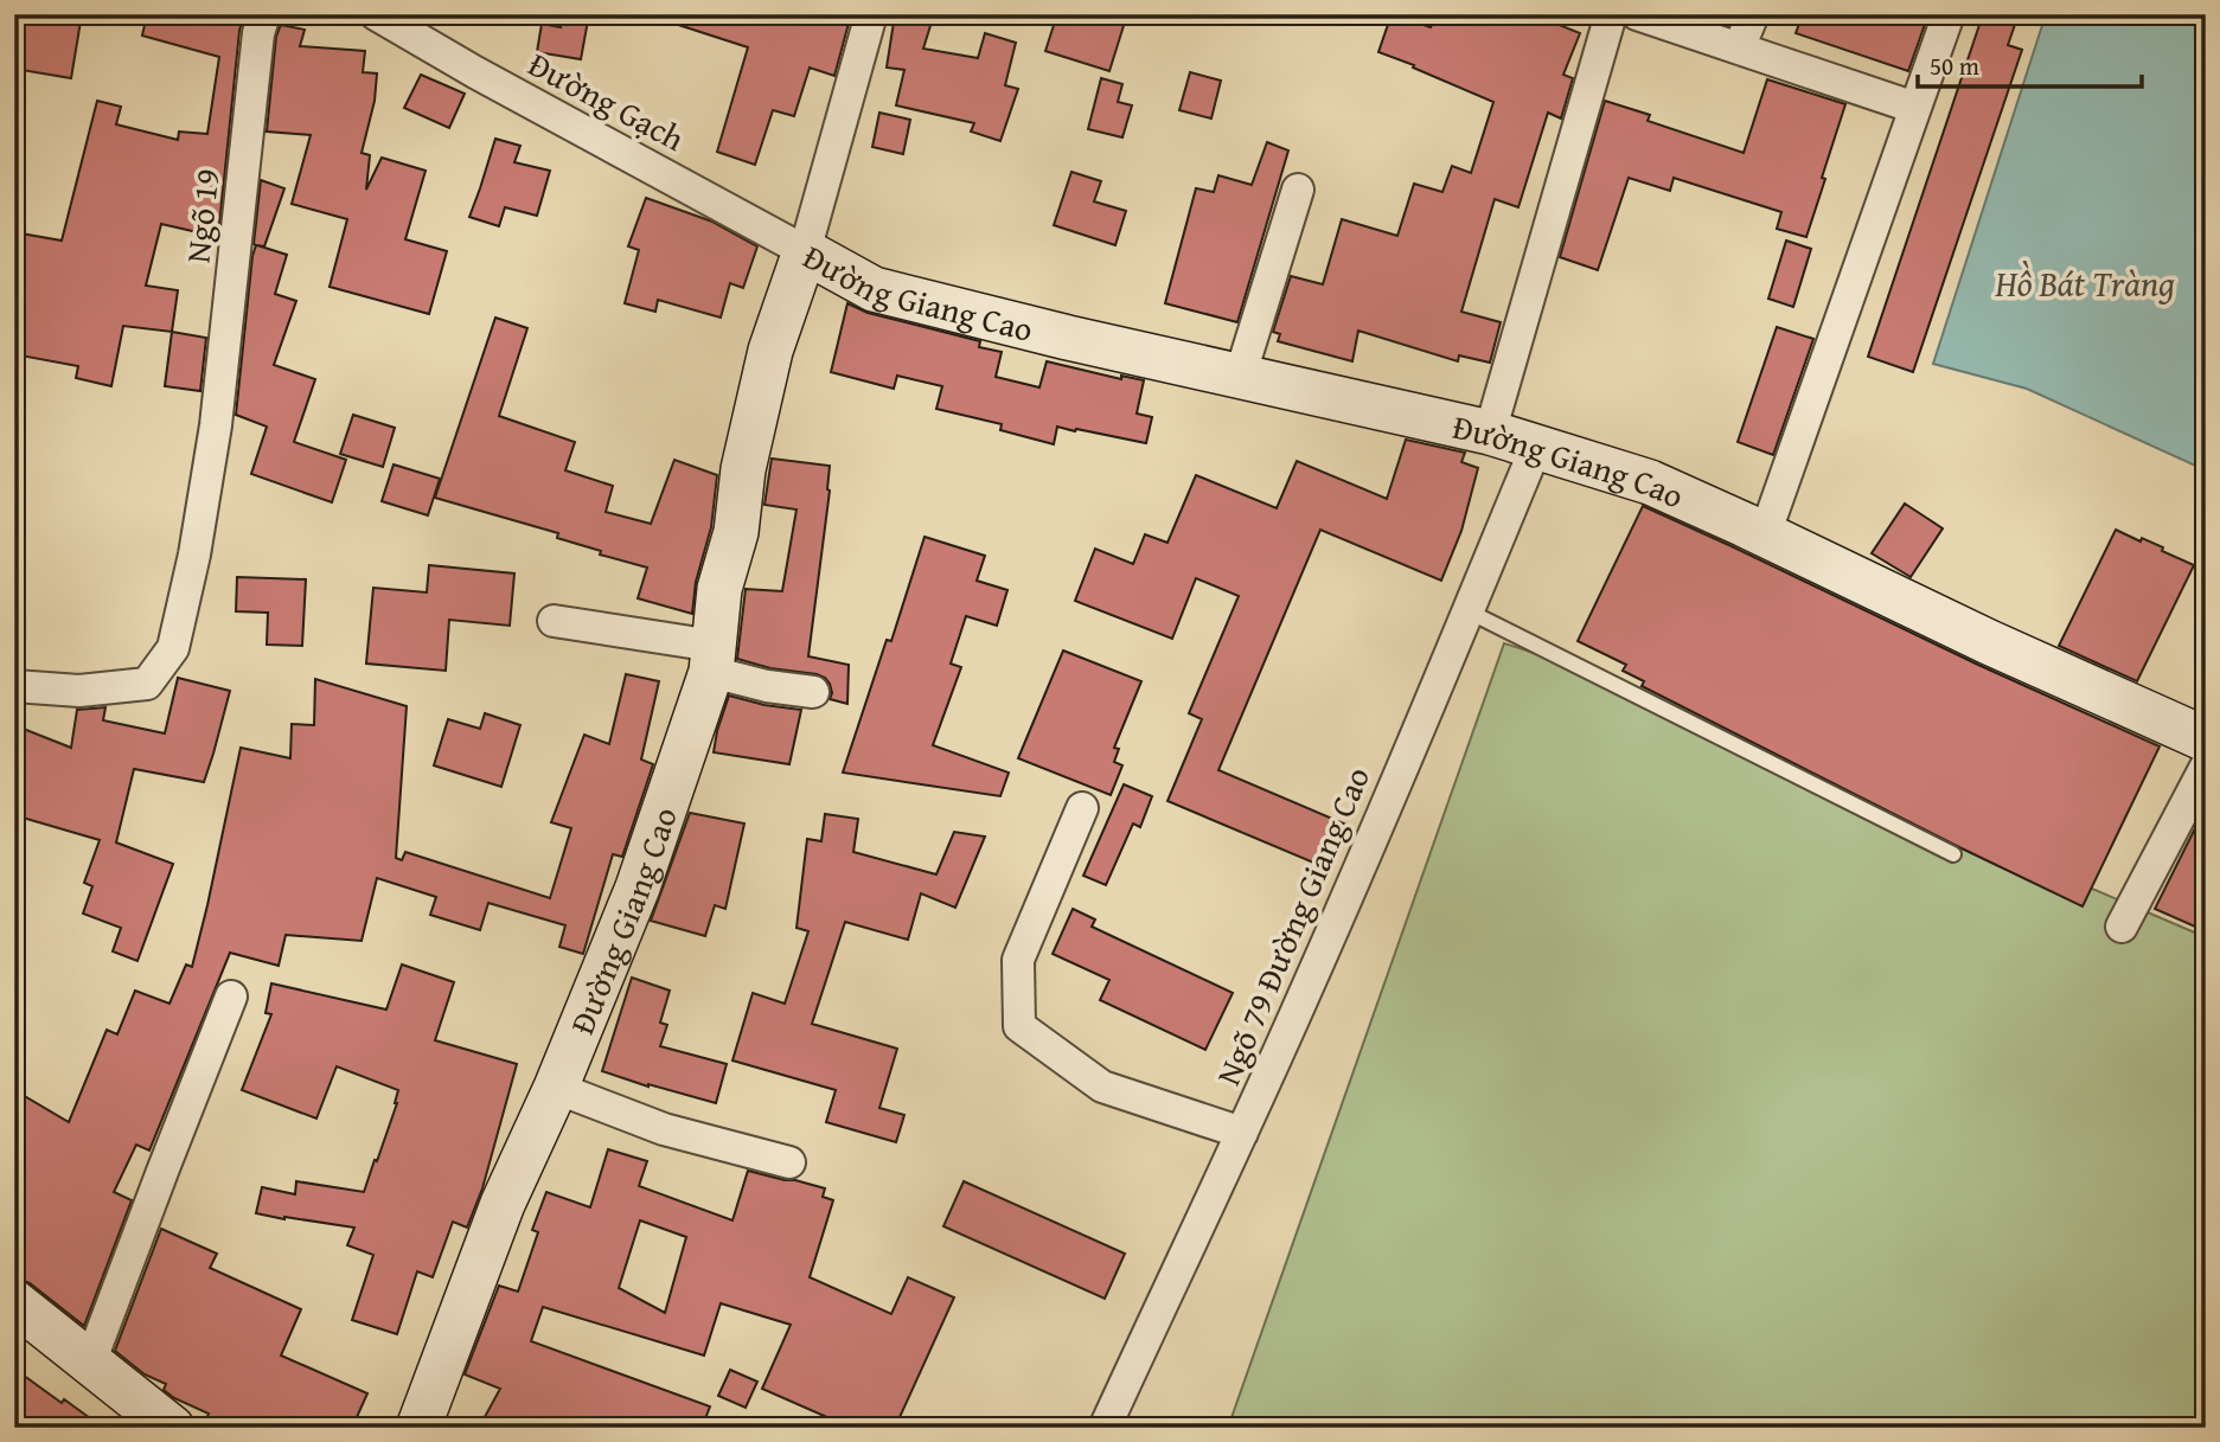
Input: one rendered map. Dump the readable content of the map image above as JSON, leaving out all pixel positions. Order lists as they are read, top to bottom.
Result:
{
  "streets": {
    "street": [
      "Đường Gạch",
      "Ngõ 19",
      "Đường Giang Cao",
      "Ngõ 79 Đường Giang Cao"
    ]
  },
  "crossings": [
    ["Đường Gạch", "Đường Giang Cao"],
    ["Đường Giang Cao", "Ngõ 79 Đường Giang Cao"]
  ],
  "water": ["Hồ Bát Tràng"],
  "scale_bar": "50 m"
}
